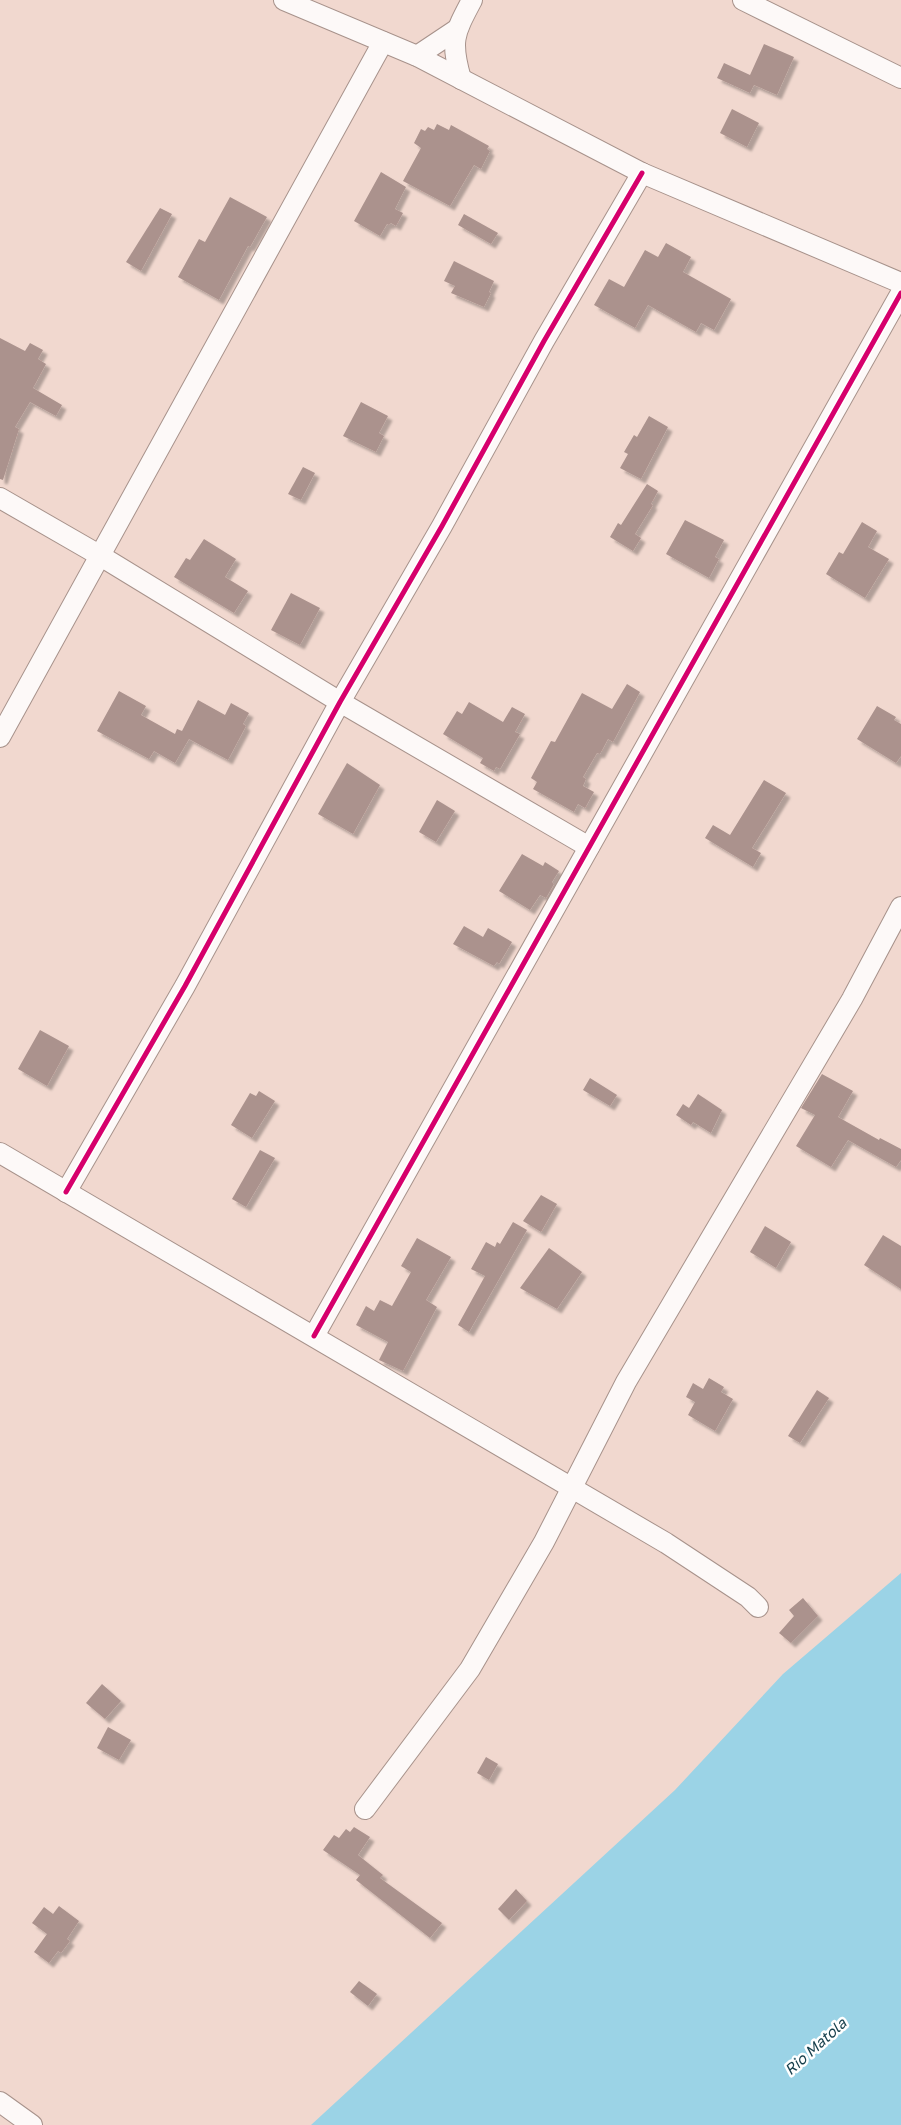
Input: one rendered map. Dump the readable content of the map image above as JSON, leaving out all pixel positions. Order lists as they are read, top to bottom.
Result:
{
  "water": ["Rio Matola"]
}
